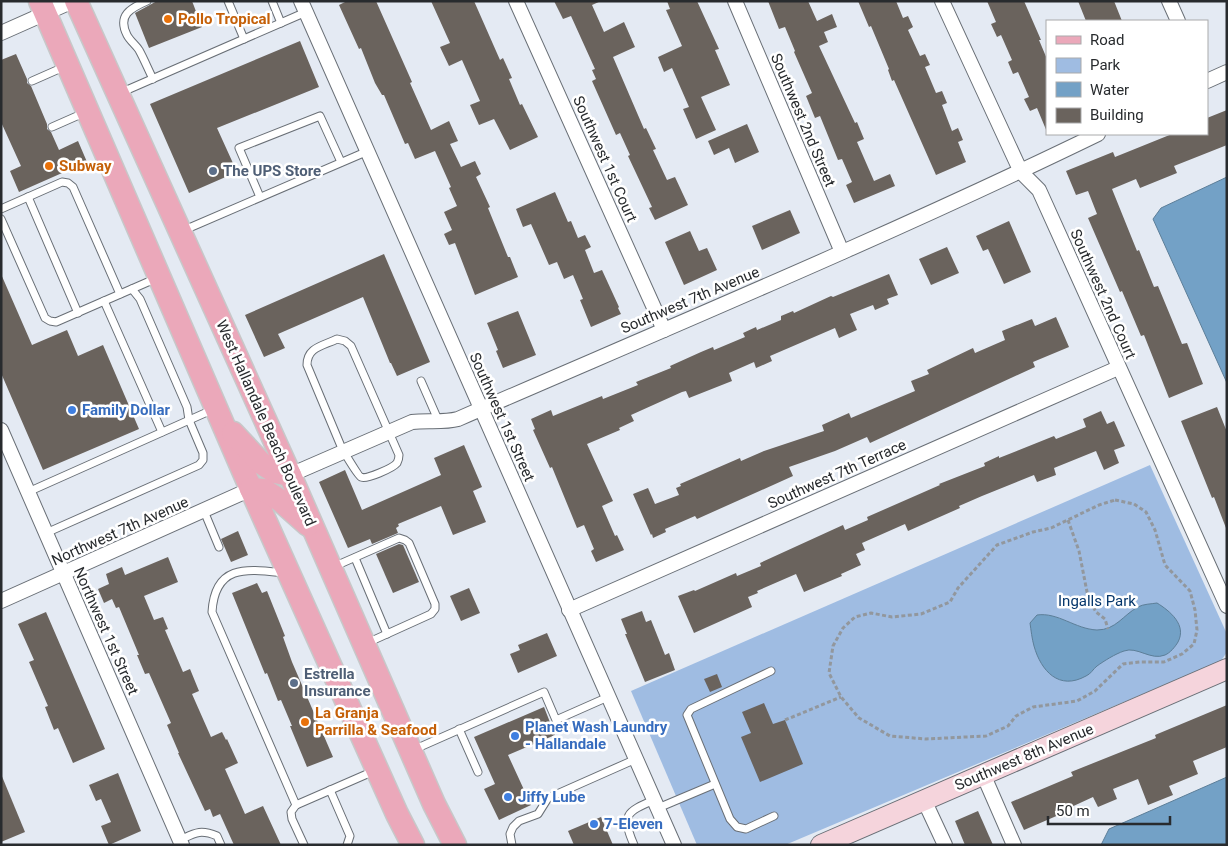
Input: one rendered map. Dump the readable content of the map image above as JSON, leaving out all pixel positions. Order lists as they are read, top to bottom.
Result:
{
  "streets": {
    "main road": ["West Hallandale Beach Boulevard"],
    "street": [
      "Southwest 2nd Street",
      "Southwest 1st Court",
      "Southwest 2nd Court",
      "Southwest 7th Avenue",
      "Southwest 1st Street",
      "Southwest 7th Terrace",
      "Northwest 7th Avenue",
      "Northwest 1st Street",
      "Southwest 8th Avenue"
    ]
  },
  "crossings": [
    ["Southwest 2nd Street", "Southwest 7th Avenue"],
    ["Southwest 1st Court", "Southwest 7th Avenue"],
    ["Southwest 2nd Court", "Southwest 7th Avenue"],
    ["Southwest 2nd Court", "Southwest 7th Terrace"],
    ["Southwest 7th Avenue", "Southwest 1st Street"],
    ["Southwest 7th Avenue", "West Hallandale Beach Boulevard"],
    ["Southwest 1st Street", "Southwest 7th Terrace"],
    ["Northwest 7th Avenue", "Northwest 1st Street"]
  ],
  "parks": ["Ingalls Park"],
  "places": [
    "Pollo Tropical",
    "Subway",
    "The UPS Store",
    "Family Dollar",
    "Estrella Insurance",
    "La Granja Parrilla & Seafood",
    "Planet Wash Laundry - Hallandale",
    "Jiffy Lube",
    "7-Eleven"
  ],
  "legend": [
    "Road",
    "Park",
    "Water",
    "Building"
  ],
  "scale_bar": "50 m"
}
